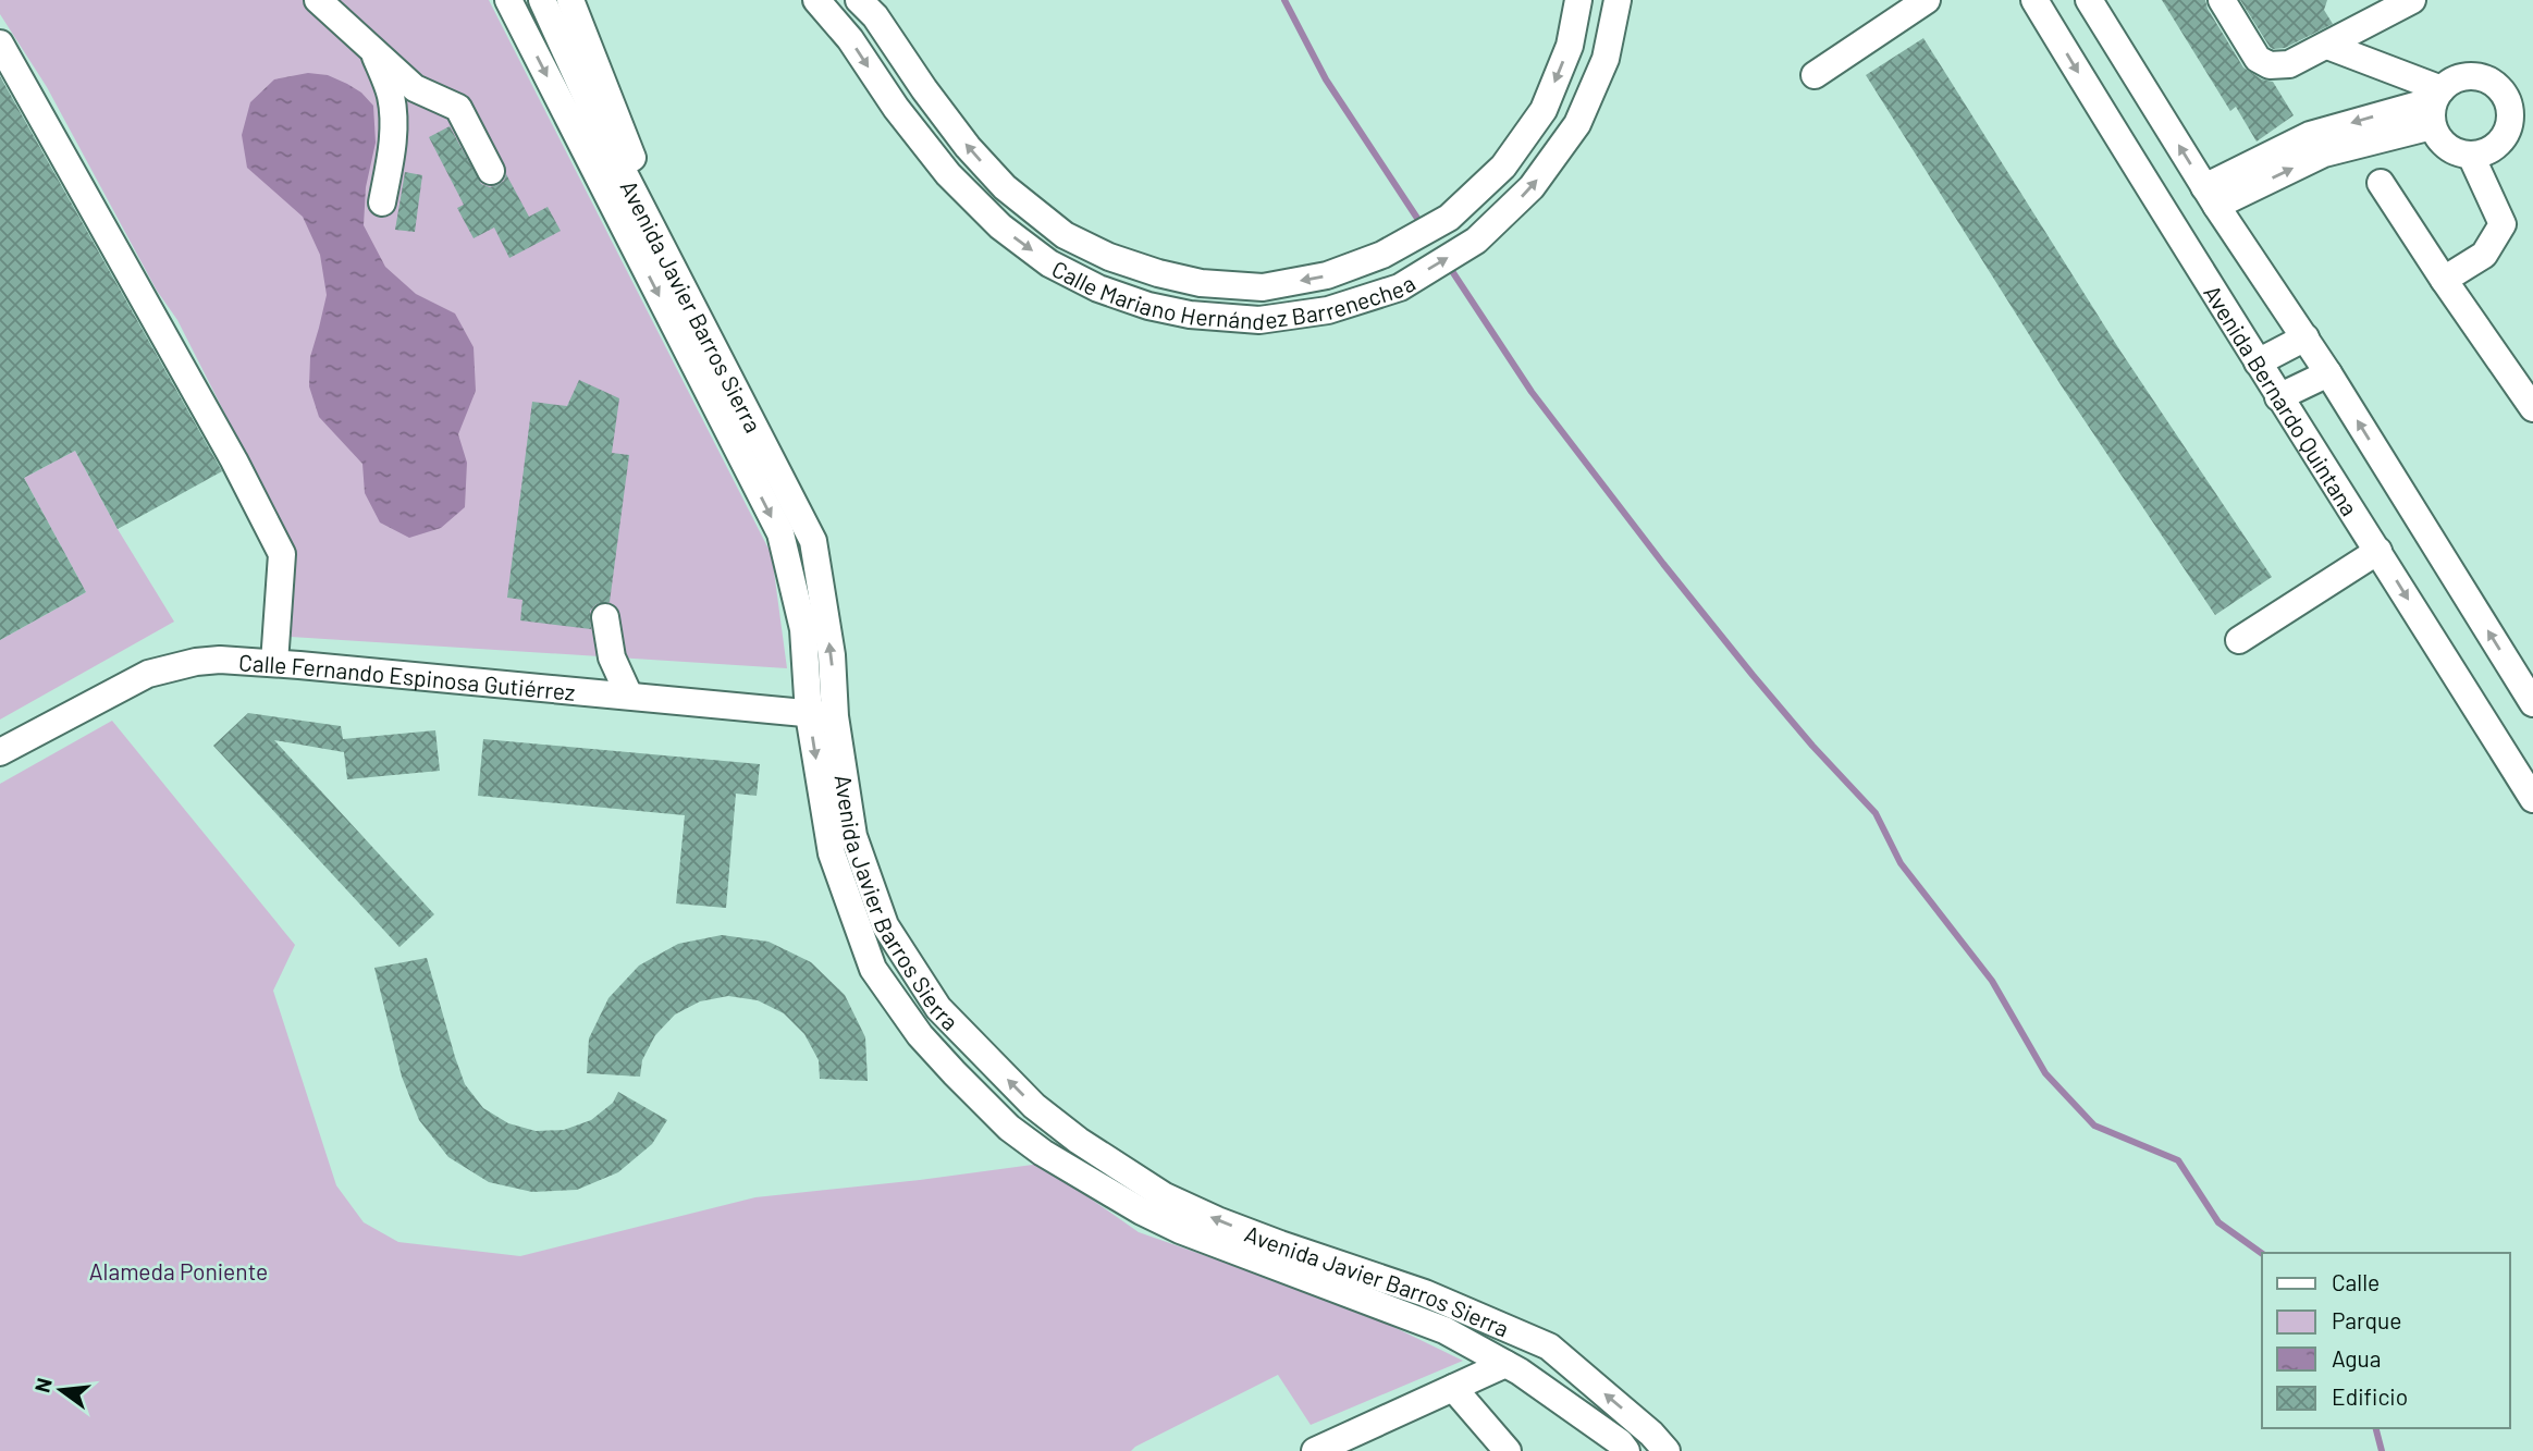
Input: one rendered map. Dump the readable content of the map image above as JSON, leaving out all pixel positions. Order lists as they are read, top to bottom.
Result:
{
  "streets": {
    "street": [
      "Calle Mariano Hernández Barrenechea",
      "Avenida Javier Barros Sierra",
      "Avenida Bernardo Quintana",
      "Calle Fernando Espinosa Gutiérrez"
    ]
  },
  "crossings": [
    ["Avenida Javier Barros Sierra", "Calle Fernando Espinosa Gutiérrez"]
  ],
  "parks": ["Alameda Poniente"],
  "legend": [
    "Calle",
    "Parque",
    "Agua",
    "Edificio"
  ],
  "north": "left"
}
